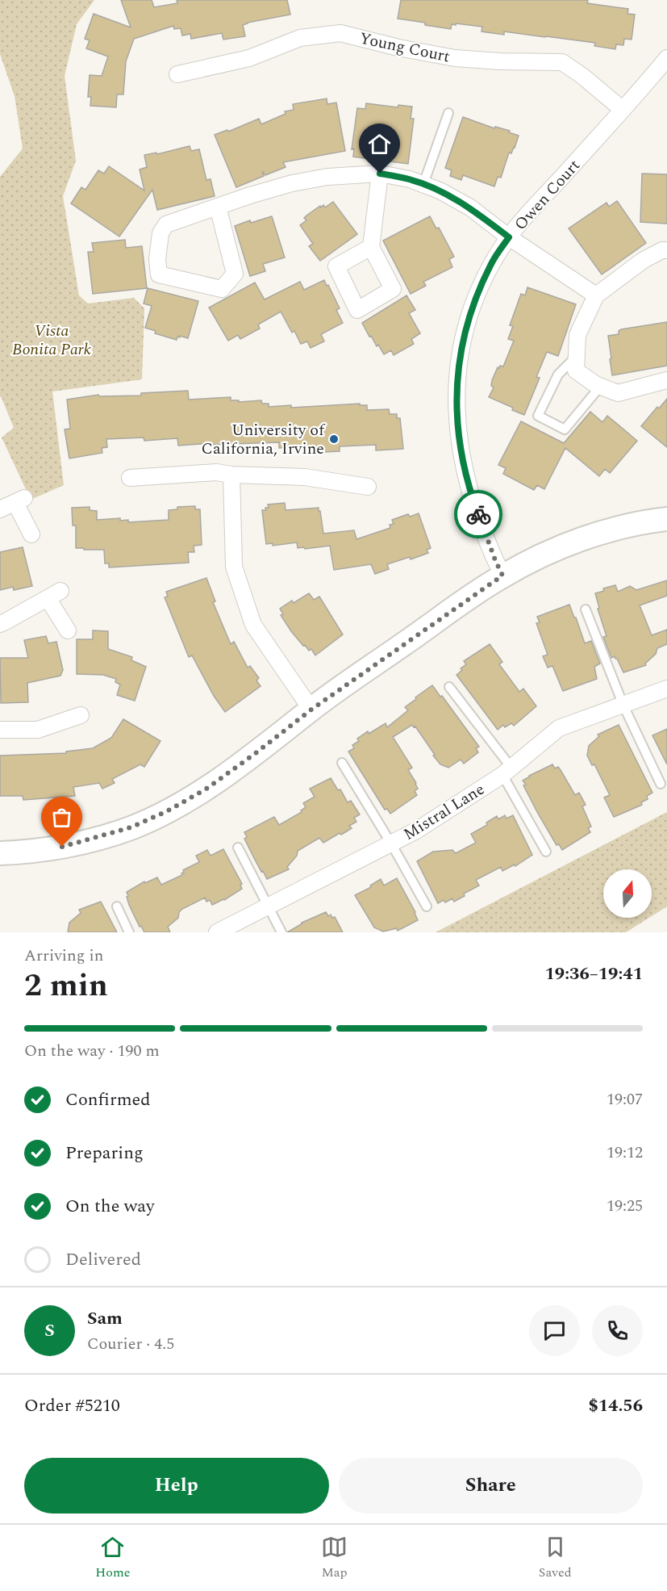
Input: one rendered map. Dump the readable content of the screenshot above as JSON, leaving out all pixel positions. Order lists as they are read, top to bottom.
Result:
{
  "streets": {
    "street": ["Young Court", "Owen Court", "Mistral Lane"]
  },
  "crossings": [
    ["Young Court", "Owen Court"]
  ],
  "parks": ["Vista Bonita Park"],
  "places": ["University of California, Irvine"],
  "north": "top",
  "page": {
    "heading": ["2 min", "Arriving in", "19:36–19:41"],
    "panel": [
      "Sam",
      "Courier · 4.5",
      "Order #5210",
      "$14.56"
    ],
    "bar": "On the way · 190 m",
    "list": [
      ["Confirmed", "19:07"],
      ["Preparing", "19:12"],
      ["On the way", "19:25"],
      "Delivered"
    ],
    "round": "S",
    "buttons": ["Help", "Share"],
    "tabs": ["Home", "Map", "Saved"]
  }
}
